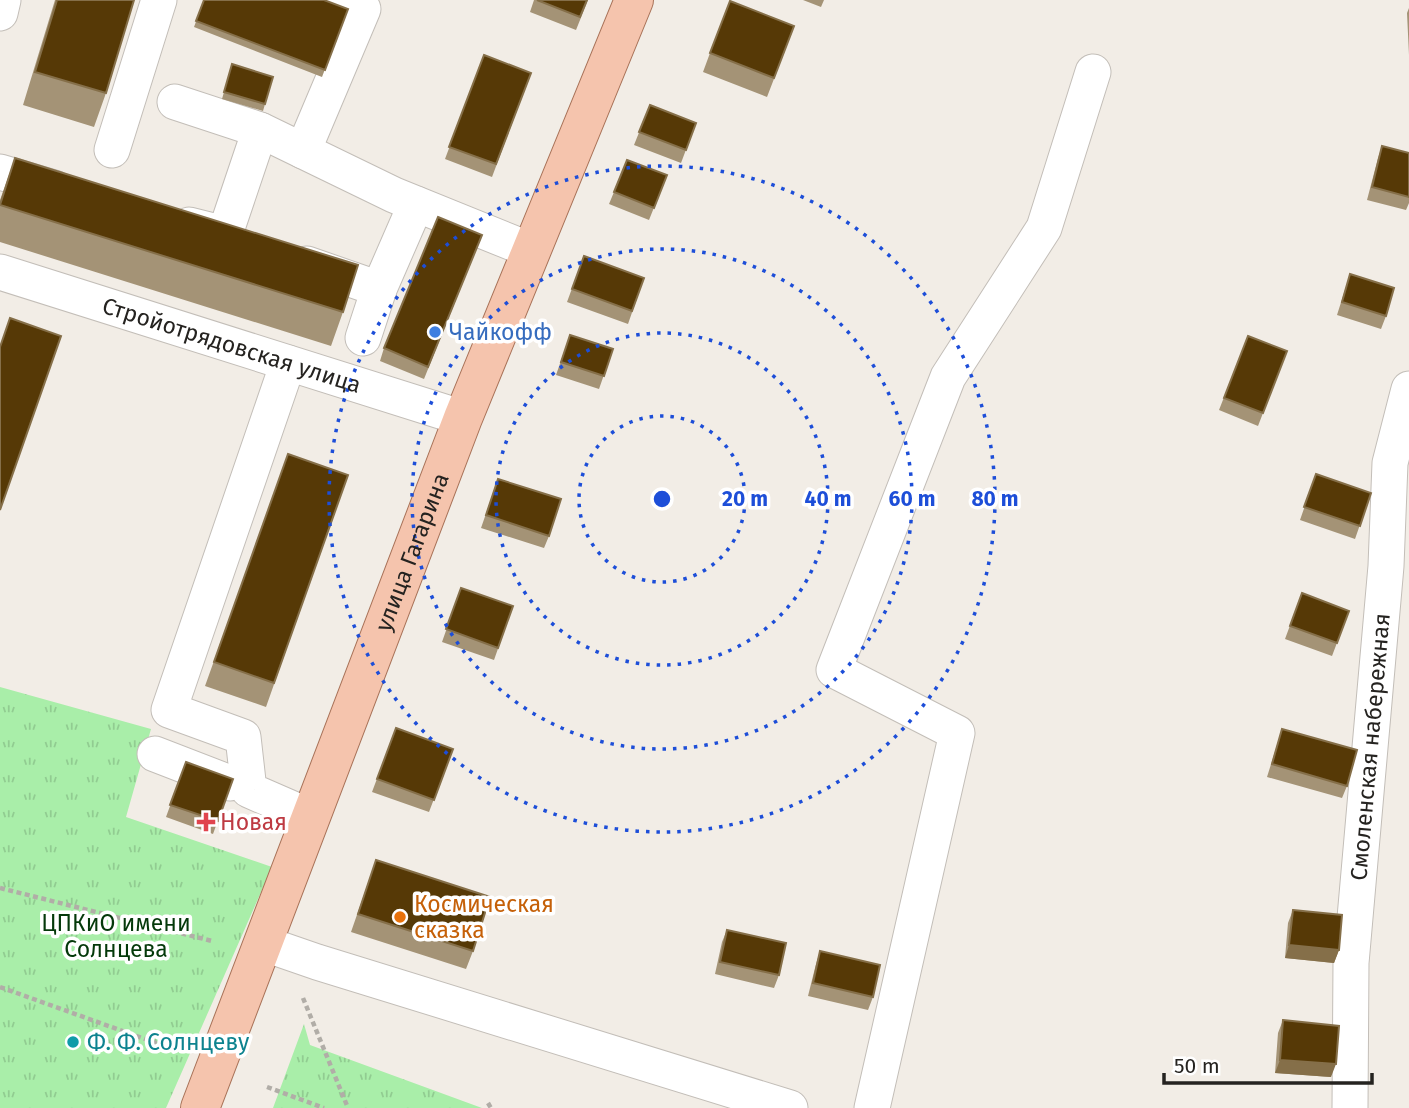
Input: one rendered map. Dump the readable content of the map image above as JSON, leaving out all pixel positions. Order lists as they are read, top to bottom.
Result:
{
  "streets": {
    "main road": ["улица Гагарина"],
    "street": ["Стройотрядовская улица", "Смоленская набережная"]
  },
  "crossings": [
    ["Стройотрядовская улица", "улица Гагарина"]
  ],
  "parks": ["ЦПКиО имени Солнцева"],
  "places": {
    "other": ["Чайкофф", "Космическая сказка", "Ф. Ф. Солнцеву"],
    "health": ["Новая"]
  },
  "scale_bar": "50 m",
  "rings": [
    "20 m",
    "40 m",
    "60 m",
    "80 m"
  ]
}
